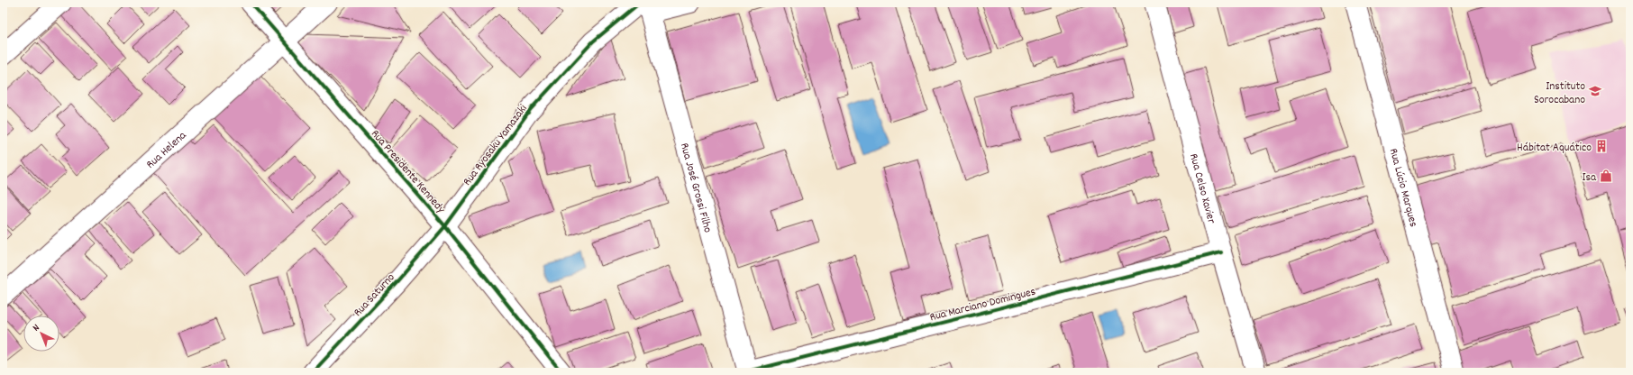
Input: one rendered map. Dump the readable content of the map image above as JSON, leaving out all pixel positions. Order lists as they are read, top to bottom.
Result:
{
  "streets": {
    "street": [
      "Rua Ryosaku Yamazaki",
      "Rua Helena",
      "Rua Presidente Kennedy",
      "Rua José Grossi Filho",
      "Rua Celso Xavier",
      "Rua Lúcio Marques",
      "Rua Saturno",
      "Rua Marciano Domingues"
    ]
  },
  "crossings": [
    ["Rua Ryosaku Yamazaki", "Rua Presidente Kennedy"],
    ["Rua Ryosaku Yamazaki", "Rua José Grossi Filho"],
    ["Rua Ryosaku Yamazaki", "Rua Saturno"],
    ["Rua Helena", "Rua Presidente Kennedy"],
    ["Rua Presidente Kennedy", "Rua Saturno"],
    ["Rua José Grossi Filho", "Rua Marciano Domingues"],
    ["Rua Celso Xavier", "Rua Marciano Domingues"]
  ],
  "places": {
    "school or university": ["Instituto Sorocabano"],
    "building": ["Hábitat Aquático"],
    "shop": ["Isa"]
  },
  "north": "top left"
}
